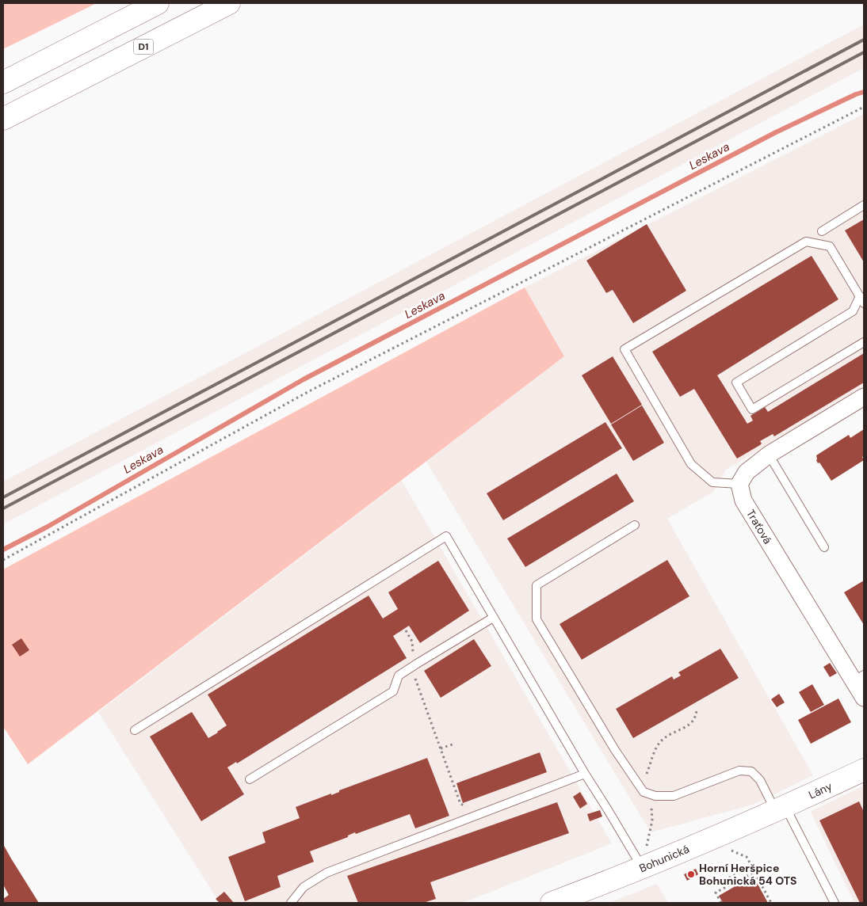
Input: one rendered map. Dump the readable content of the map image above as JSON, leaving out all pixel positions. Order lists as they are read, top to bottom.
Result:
{
  "streets": {
    "main road": ["D1", "Lány", "Bohunická"],
    "street": ["Traťová"]
  },
  "crossings": [
    ["Lány", "Bohunická"]
  ],
  "water": ["Leskava"],
  "places": ["Horní Heršpice Bohunická 54 OTS"]
}
